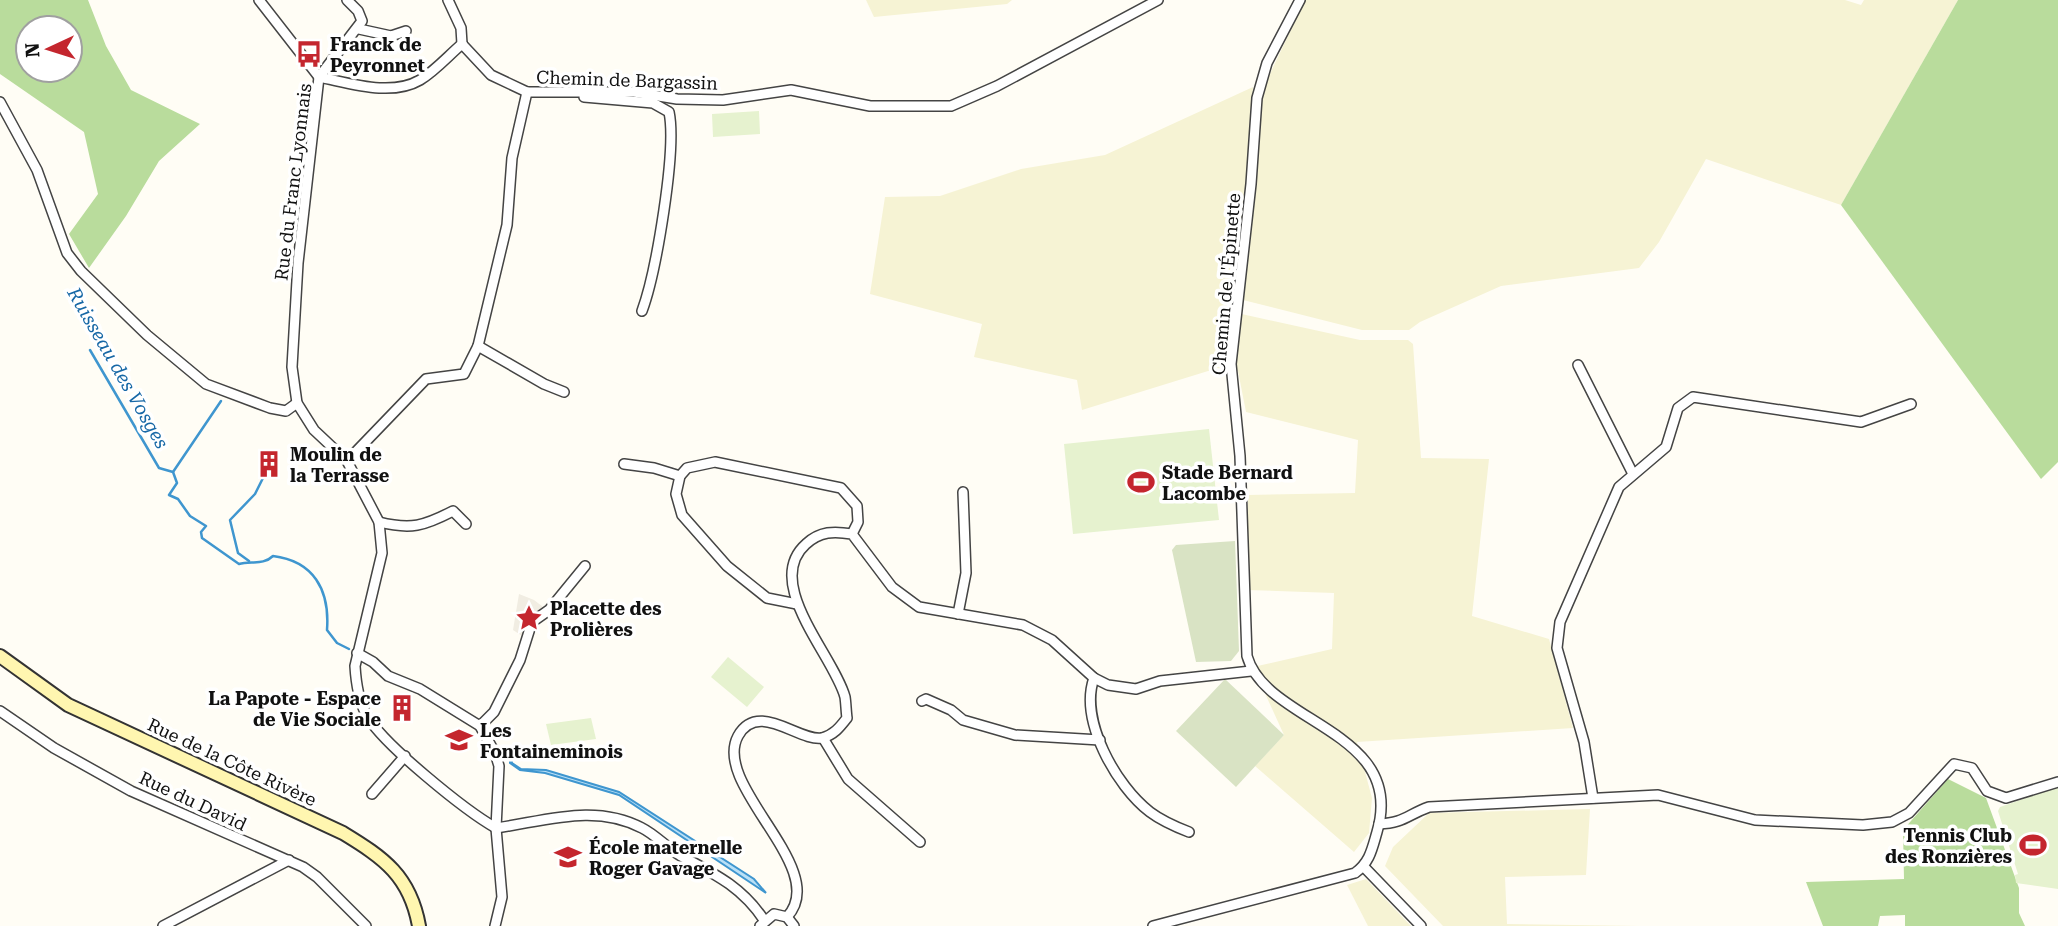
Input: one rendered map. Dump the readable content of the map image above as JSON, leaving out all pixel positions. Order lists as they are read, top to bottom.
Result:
{
  "streets": {
    "street": [
      "Chemin de Bargassin",
      "Rue du Franc Lyonnais",
      "Chemin de l'Épinette",
      "Rue de la Côte Rivère",
      "Rue du David"
    ]
  },
  "crossings": [
    ["Chemin de Bargassin", "Rue du Franc Lyonnais"]
  ],
  "water": ["Ruisseau des Vosges"],
  "places": {
    "bus stop": ["Franck de Peyronnet"],
    "building": ["Moulin de la Terrasse", "La Papote - Espace de Vie Sociale"],
    "sports": ["Stade Bernard Lacombe", "Tennis Club des Ronzières"],
    "place": ["Placette des Prolières"],
    "school or university": ["Les Fontaineminois", "École maternelle Roger Gavage"]
  },
  "north": "left"
}
